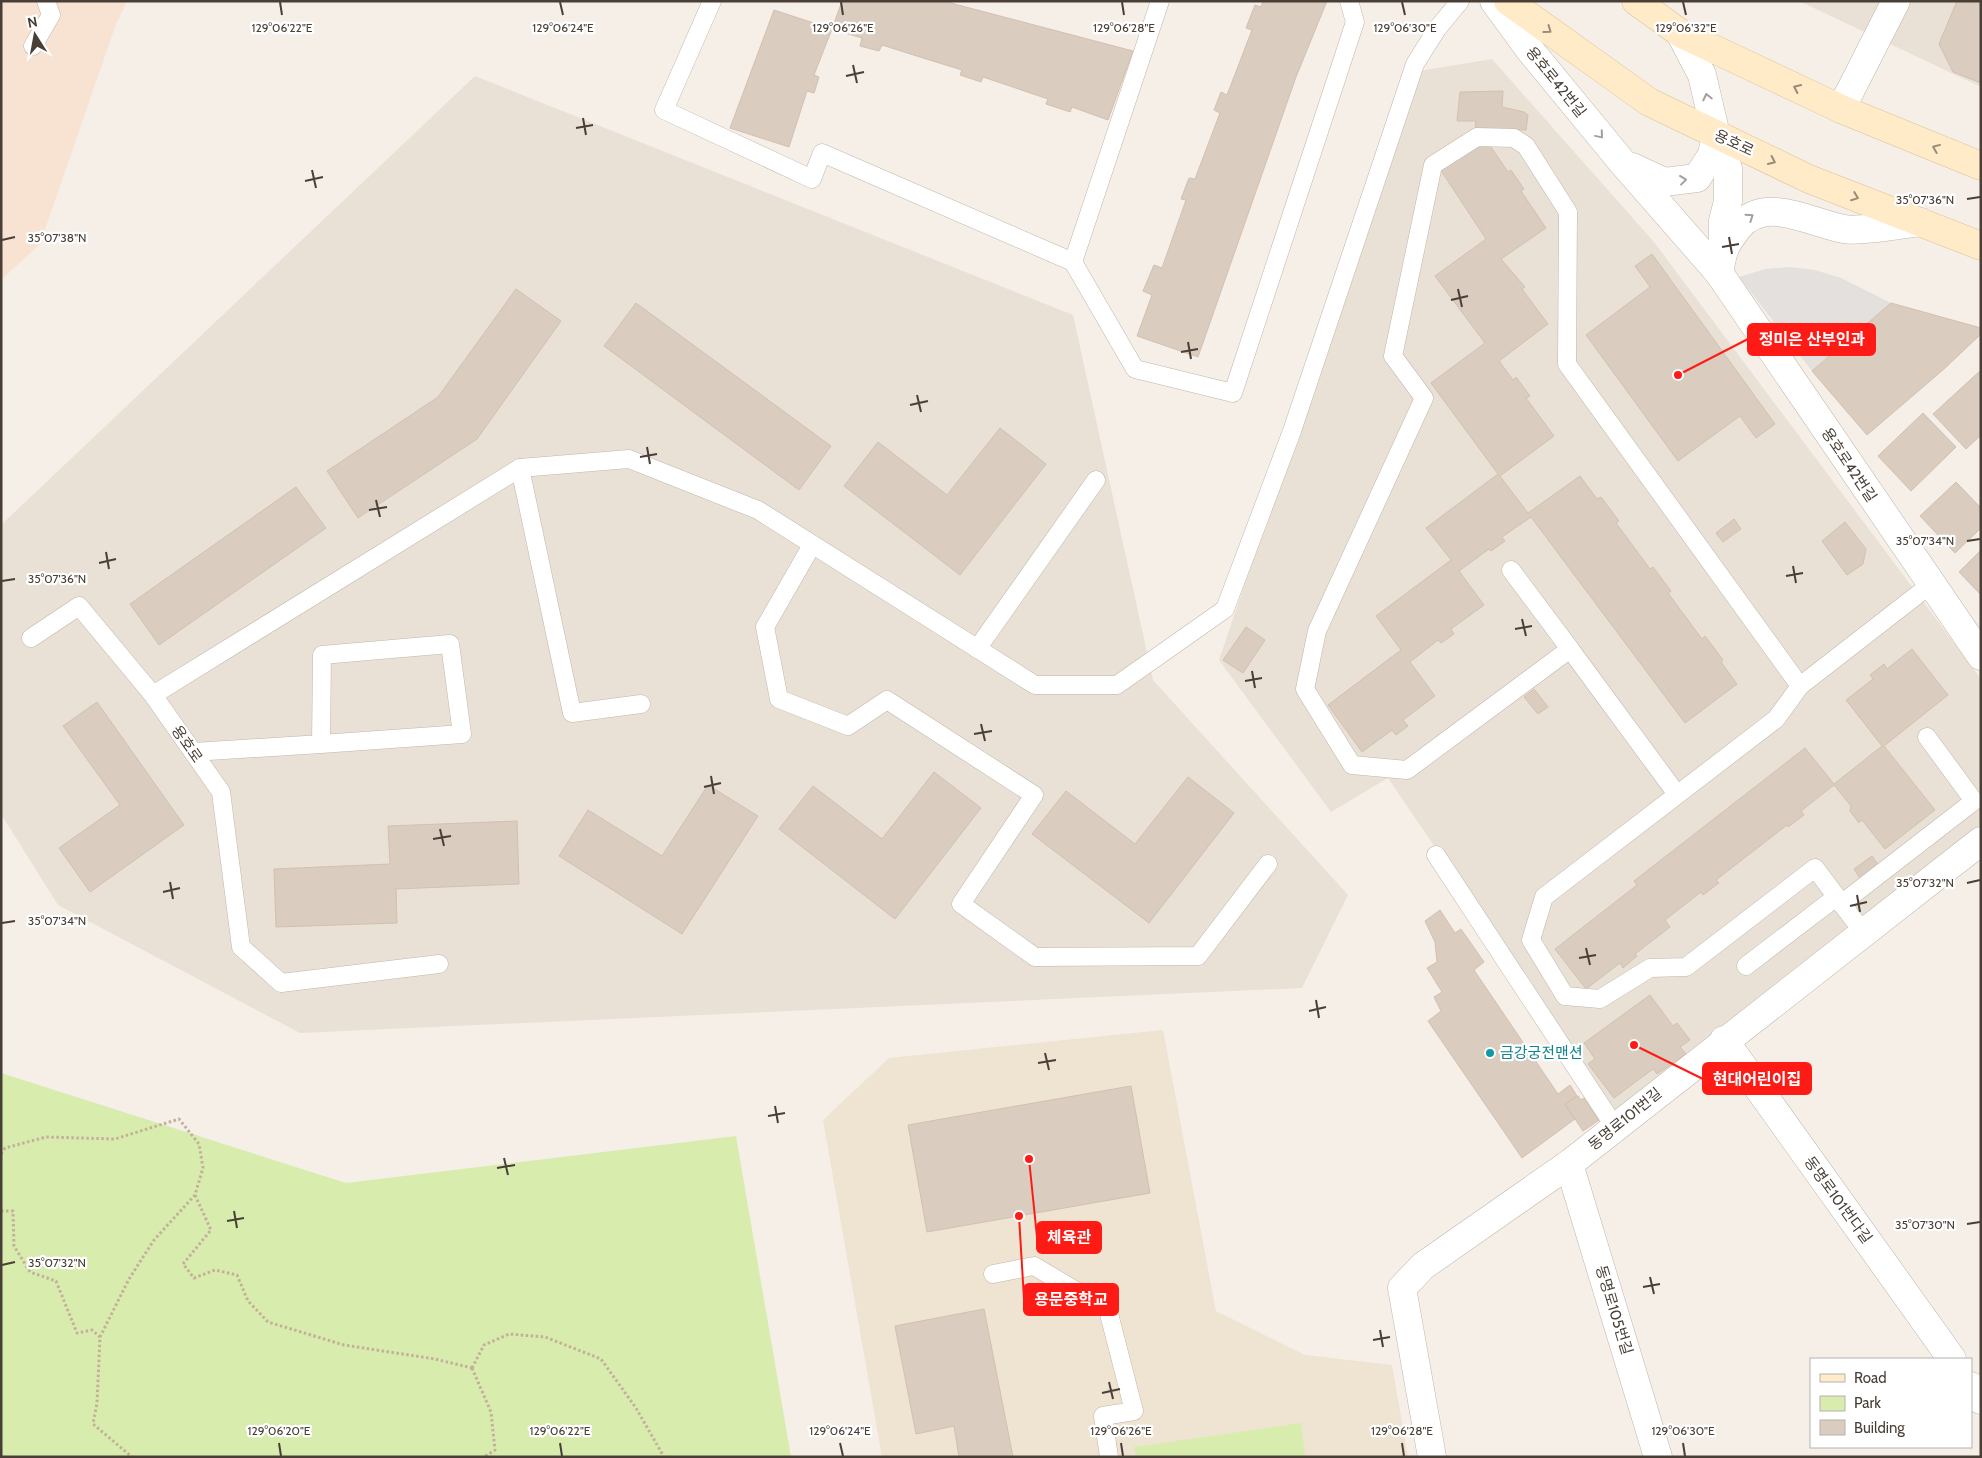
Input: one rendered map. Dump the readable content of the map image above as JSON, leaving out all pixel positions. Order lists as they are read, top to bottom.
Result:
{
  "streets": {
    "main road": ["용호로"],
    "street": [
      "용호로42번길",
      "동명로101번길",
      "동명로101번다길",
      "동명로105번길"
    ]
  },
  "crossings": [
    ["용호로42번길", "용호로"],
    ["동명로101번길", "동명로101번다길"],
    ["동명로101번길", "동명로105번길"]
  ],
  "places": [
    "정미은 산부인과",
    "현대어린이집",
    "금강궁전맨션",
    "체육관",
    "용문중학교"
  ],
  "legend": ["Road", "Park", "Building"],
  "north": "top",
  "coordinates": [
    "129°06'22\"E",
    "129°06'24\"E",
    "129°06'26\"E",
    "129°06'28\"E",
    "129°06'30\"E",
    "129°06'32\"E",
    "35°07'36\"N",
    "35°07'38\"N",
    "35°07'34\"N",
    "35°07'32\"N",
    "35°07'30\"N",
    "129°06'20\"E"
  ]
}
